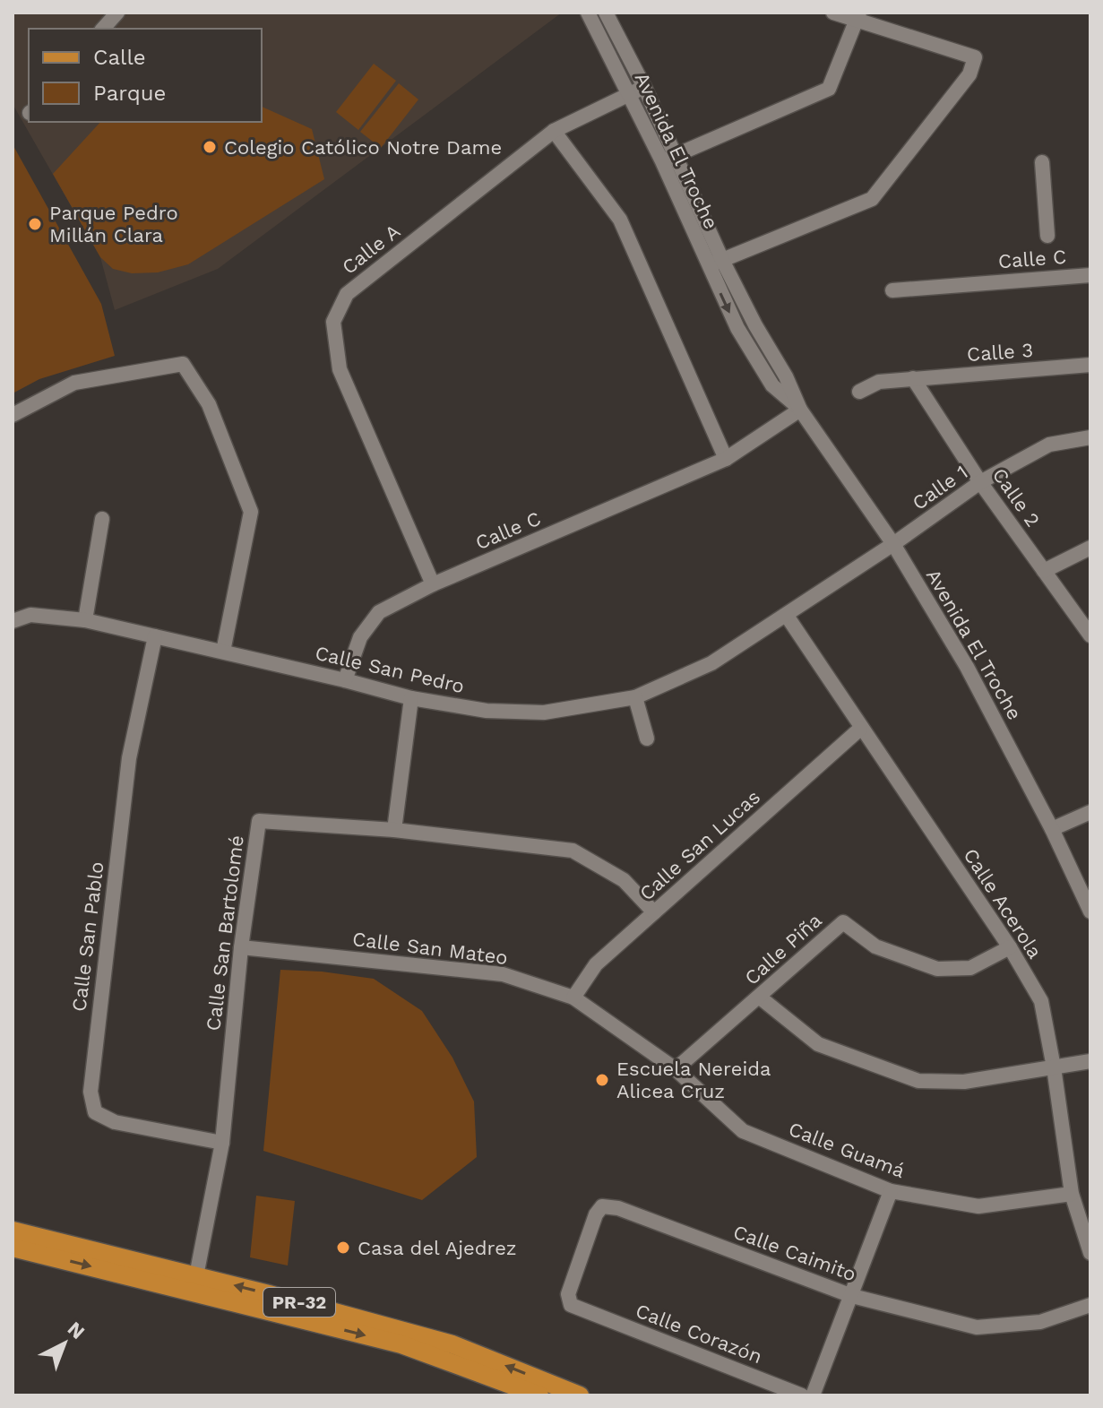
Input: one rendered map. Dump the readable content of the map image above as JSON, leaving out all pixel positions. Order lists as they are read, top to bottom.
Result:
{
  "streets": {
    "main road": ["PR-32"],
    "street": [
      "Avenida El Troche",
      "Calle A",
      "Calle C",
      "Calle 3",
      "Calle 1",
      "Calle 2",
      "Calle San Pedro",
      "Calle San Lucas",
      "Calle Acerola",
      "Calle San Bartolomé",
      "Calle San Pablo",
      "Calle San Mateo",
      "Calle Piña",
      "Calle Guamá",
      "Calle Caimito",
      "Calle Corazón"
    ]
  },
  "crossings": [
    ["Avenida El Troche", "Calle A"],
    ["Avenida El Troche", "Calle C"],
    ["Avenida El Troche", "Calle 1"],
    ["Avenida El Troche", "Calle San Pedro"],
    ["Calle A", "Calle C"],
    ["Calle C", "Calle San Pedro"],
    ["Calle 3", "Calle 2"],
    ["Calle 1", "Calle 2"],
    ["Calle 1", "Calle San Pedro"],
    ["Calle San Pedro", "Calle Acerola"],
    ["Calle San Pedro", "Calle San Pablo"],
    ["Calle San Lucas", "Calle Acerola"],
    ["Calle San Lucas", "Calle San Bartolomé"],
    ["Calle San Lucas", "Calle San Mateo"],
    ["Calle Acerola", "Calle Piña"],
    ["Calle Acerola", "Calle Guamá"],
    ["Calle San Bartolomé", "Calle San Pablo"],
    ["Calle San Bartolomé", "Calle San Mateo"],
    ["Calle San Bartolomé", "PR-32"],
    ["Calle San Mateo", "Calle Piña"],
    ["Calle San Mateo", "Calle Guamá"],
    ["Calle Piña", "Calle Guamá"],
    ["Calle Caimito", "Calle Corazón"]
  ],
  "places": [
    "Colegio Católico Notre Dame",
    "Parque Pedro Millán Clara",
    "Escuela Nereida Alicea Cruz",
    "Casa del Ajedrez"
  ],
  "legend": ["Calle", "Parque"],
  "north": "top right"
}
